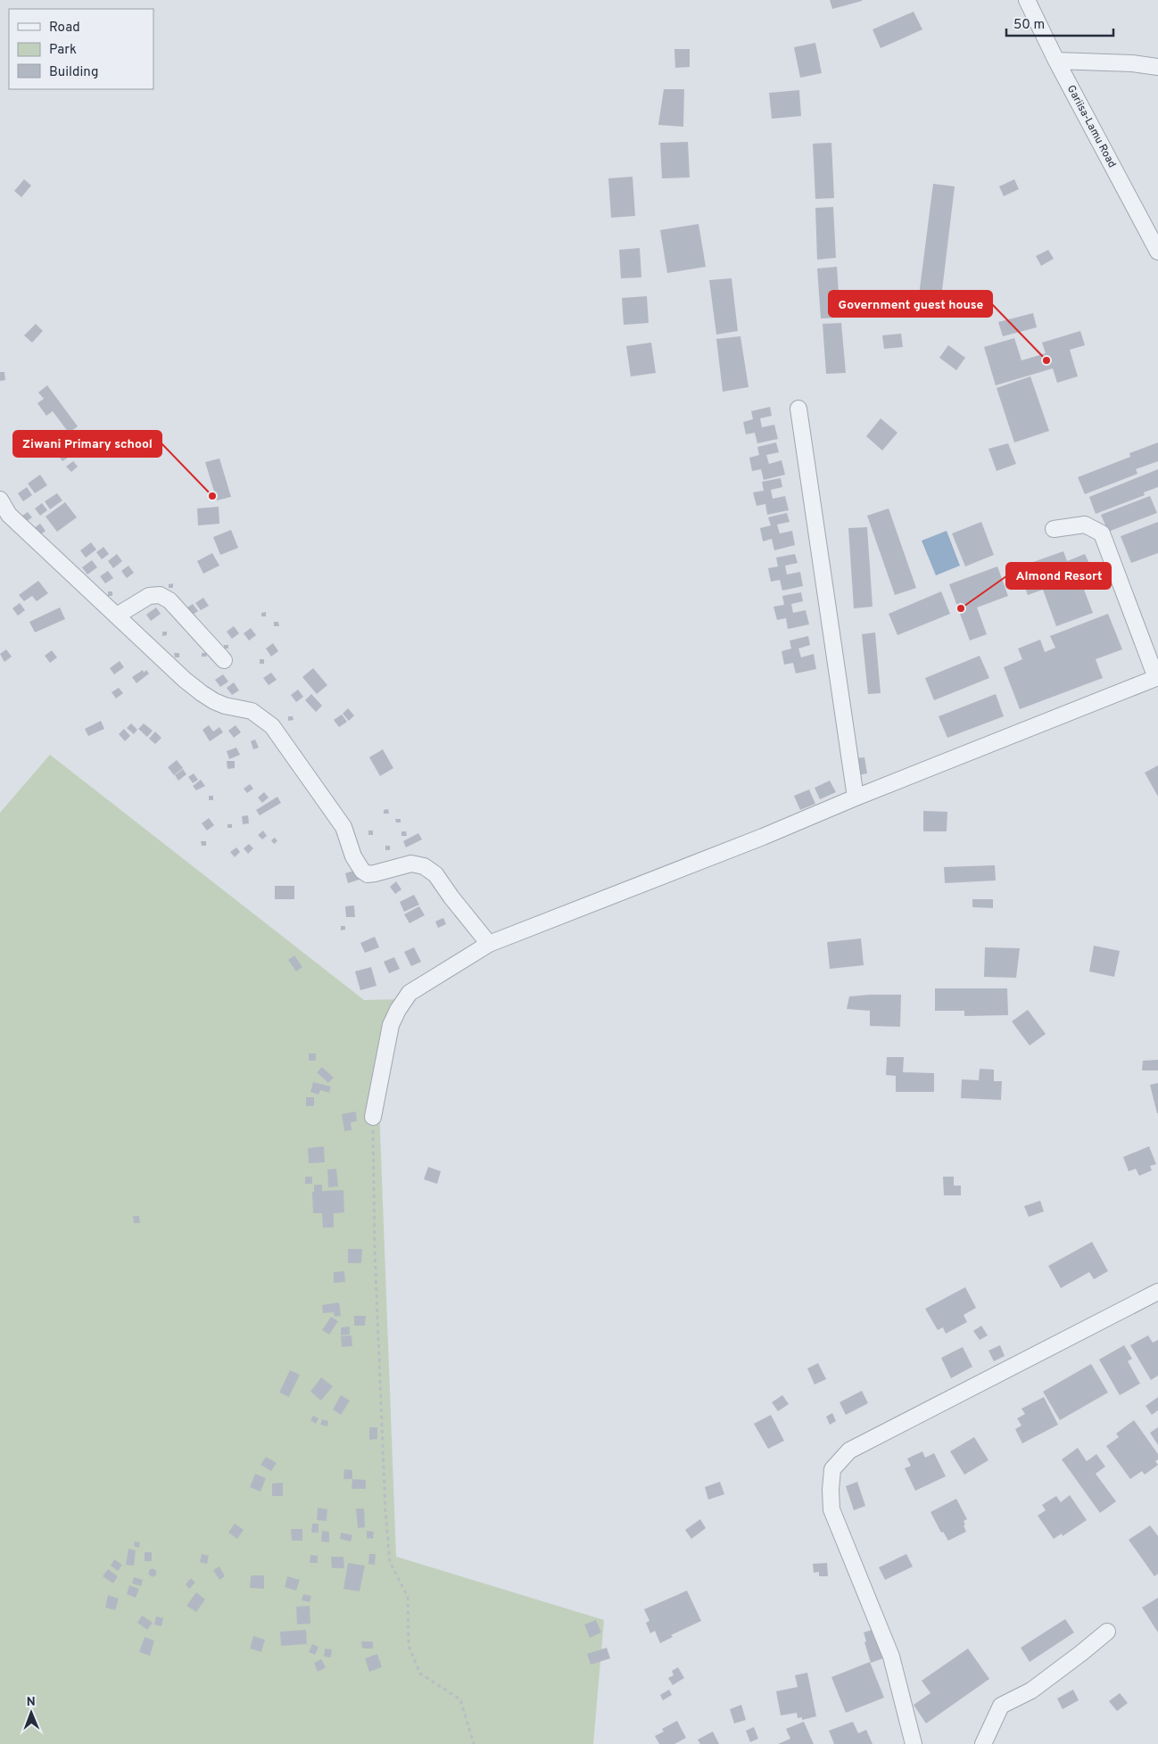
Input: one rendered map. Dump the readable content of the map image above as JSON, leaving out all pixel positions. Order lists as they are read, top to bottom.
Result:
{
  "streets": {
    "street": ["Gariisa-Lamu Road"]
  },
  "places": ["Government guest house", "Ziwani Primary school", "Almond Resort"],
  "legend": ["Road", "Park", "Building"],
  "scale_bar": "50 m",
  "north": "top"
}
